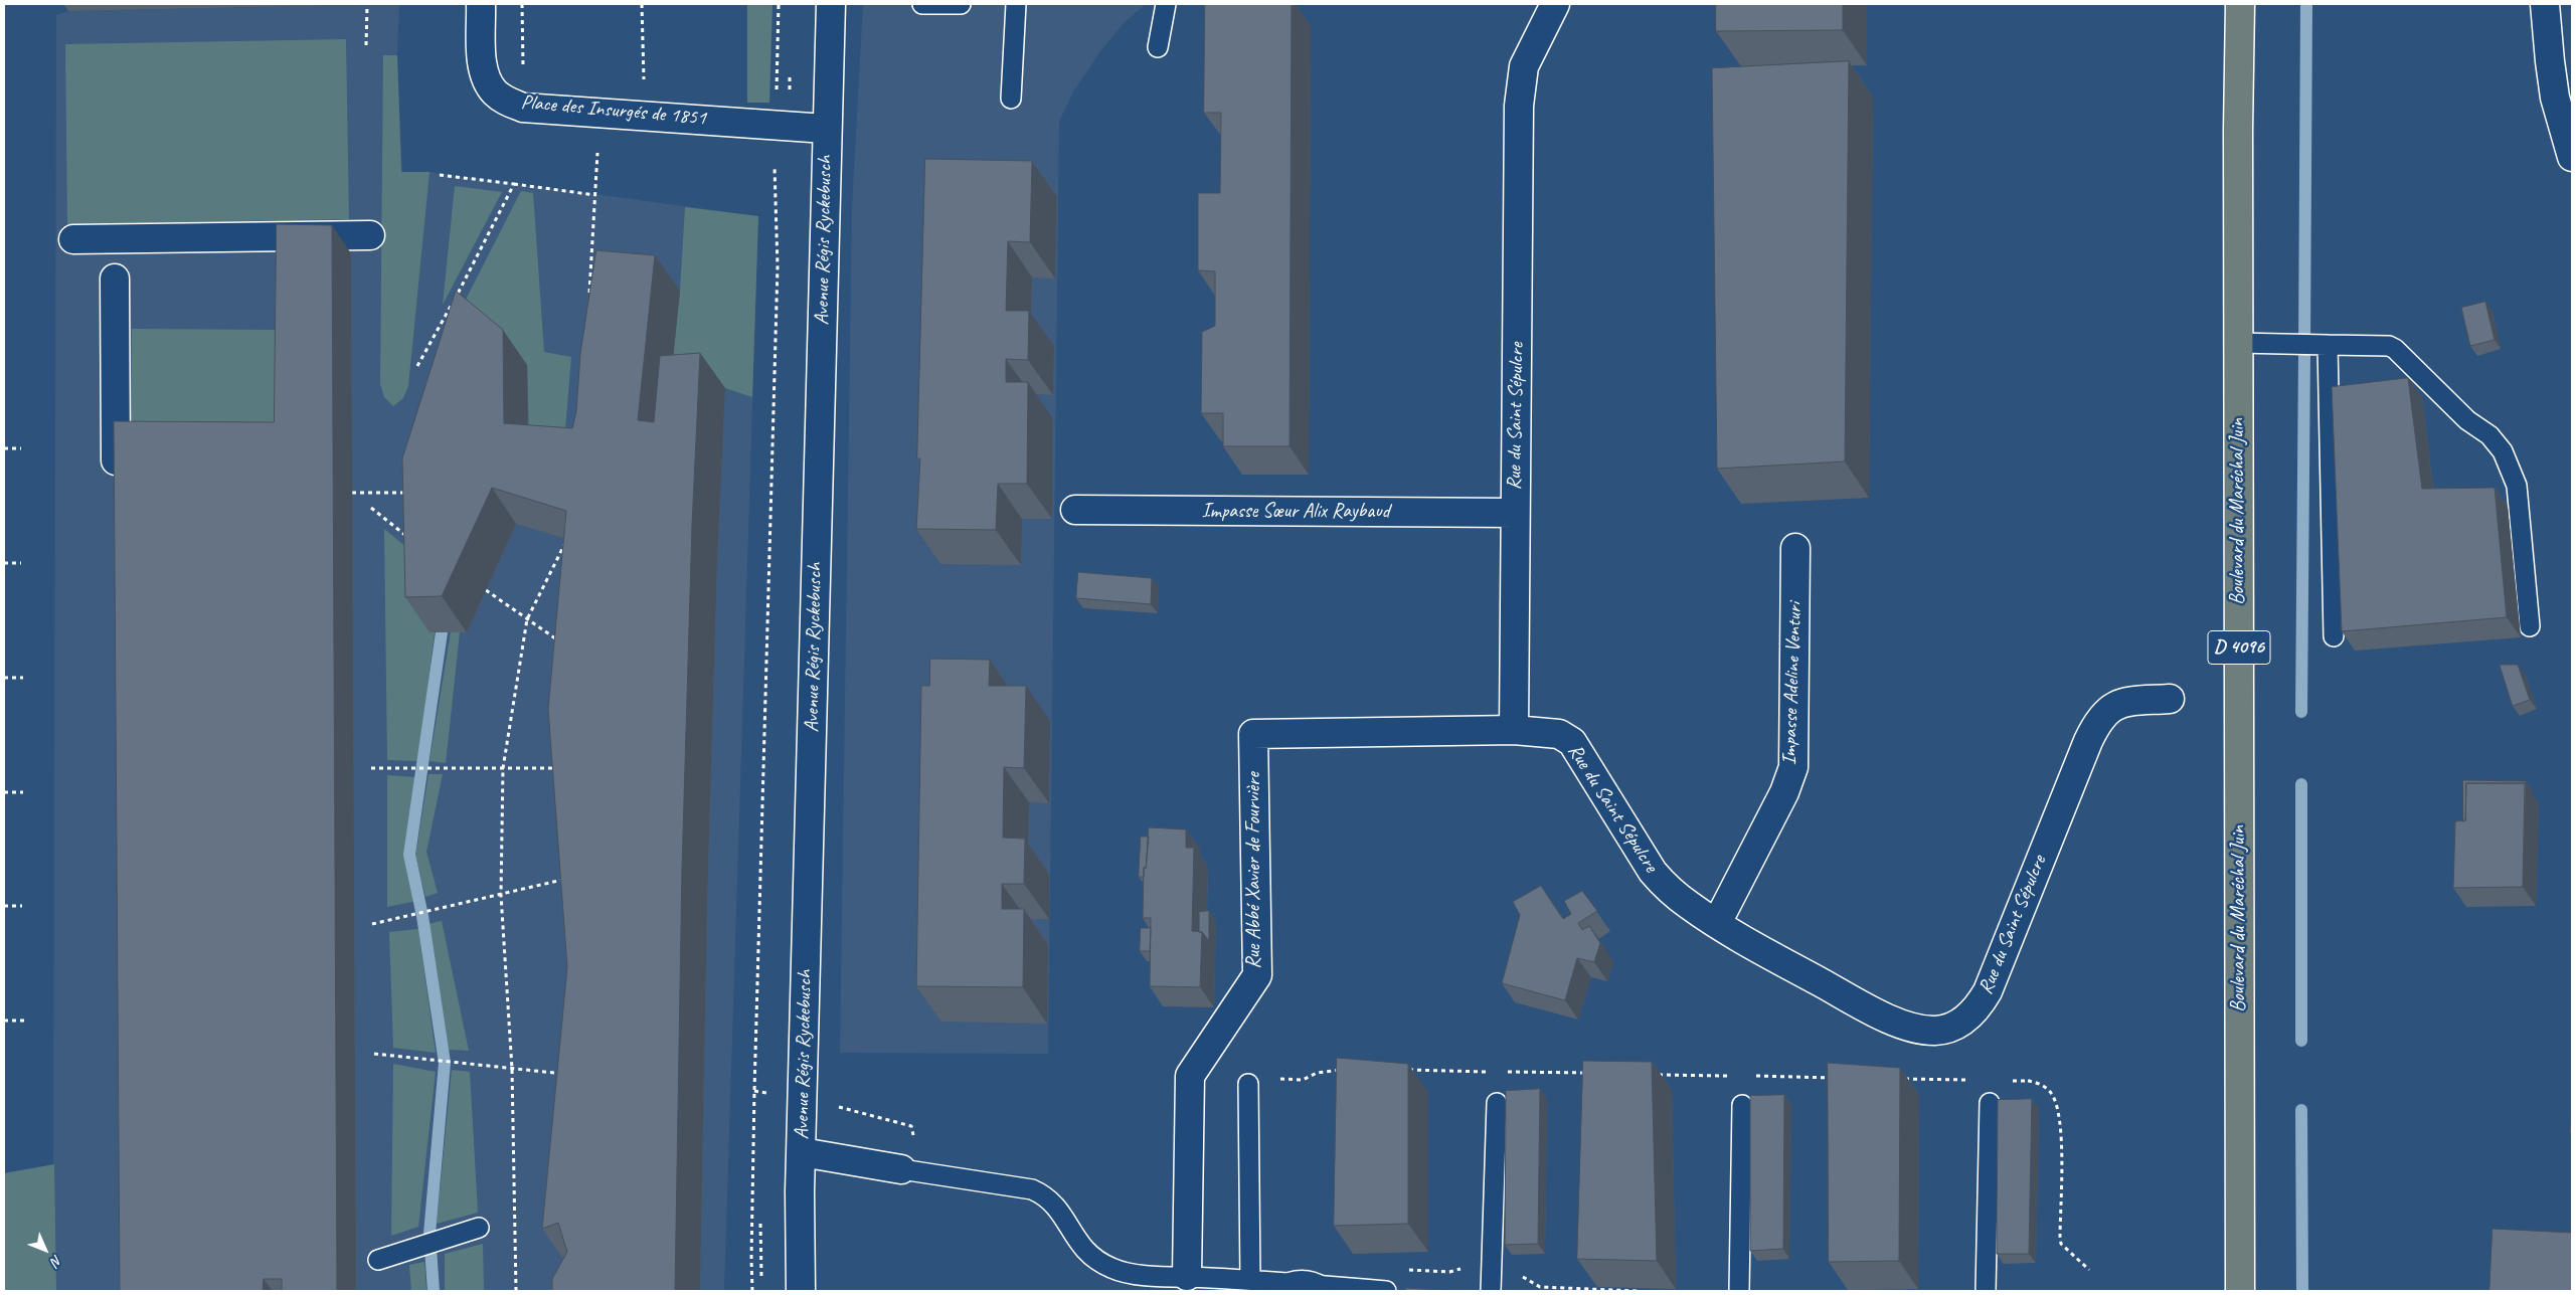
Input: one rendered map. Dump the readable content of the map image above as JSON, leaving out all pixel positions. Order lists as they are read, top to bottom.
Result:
{
  "streets": {
    "main road": ["Boulevard du Maréchal Juin", "D 4096"],
    "street": [
      "Place des Insurgés de 1851",
      "Avenue Régis Ryckebusch",
      "Rue du Saint Sépulcre",
      "Impasse Sœur Alix Raybaud",
      "Impasse Adeline Venturi",
      "Rue Abbé Xavier de Fourvière"
    ]
  },
  "crossings": [
    ["Place des Insurgés de 1851", "Avenue Régis Ryckebusch"],
    ["Rue du Saint Sépulcre", "Impasse Sœur Alix Raybaud"],
    ["Rue du Saint Sépulcre", "Impasse Adeline Venturi"],
    ["Rue du Saint Sépulcre", "Rue Abbé Xavier de Fourvière"]
  ],
  "north": "bottom right"
}
